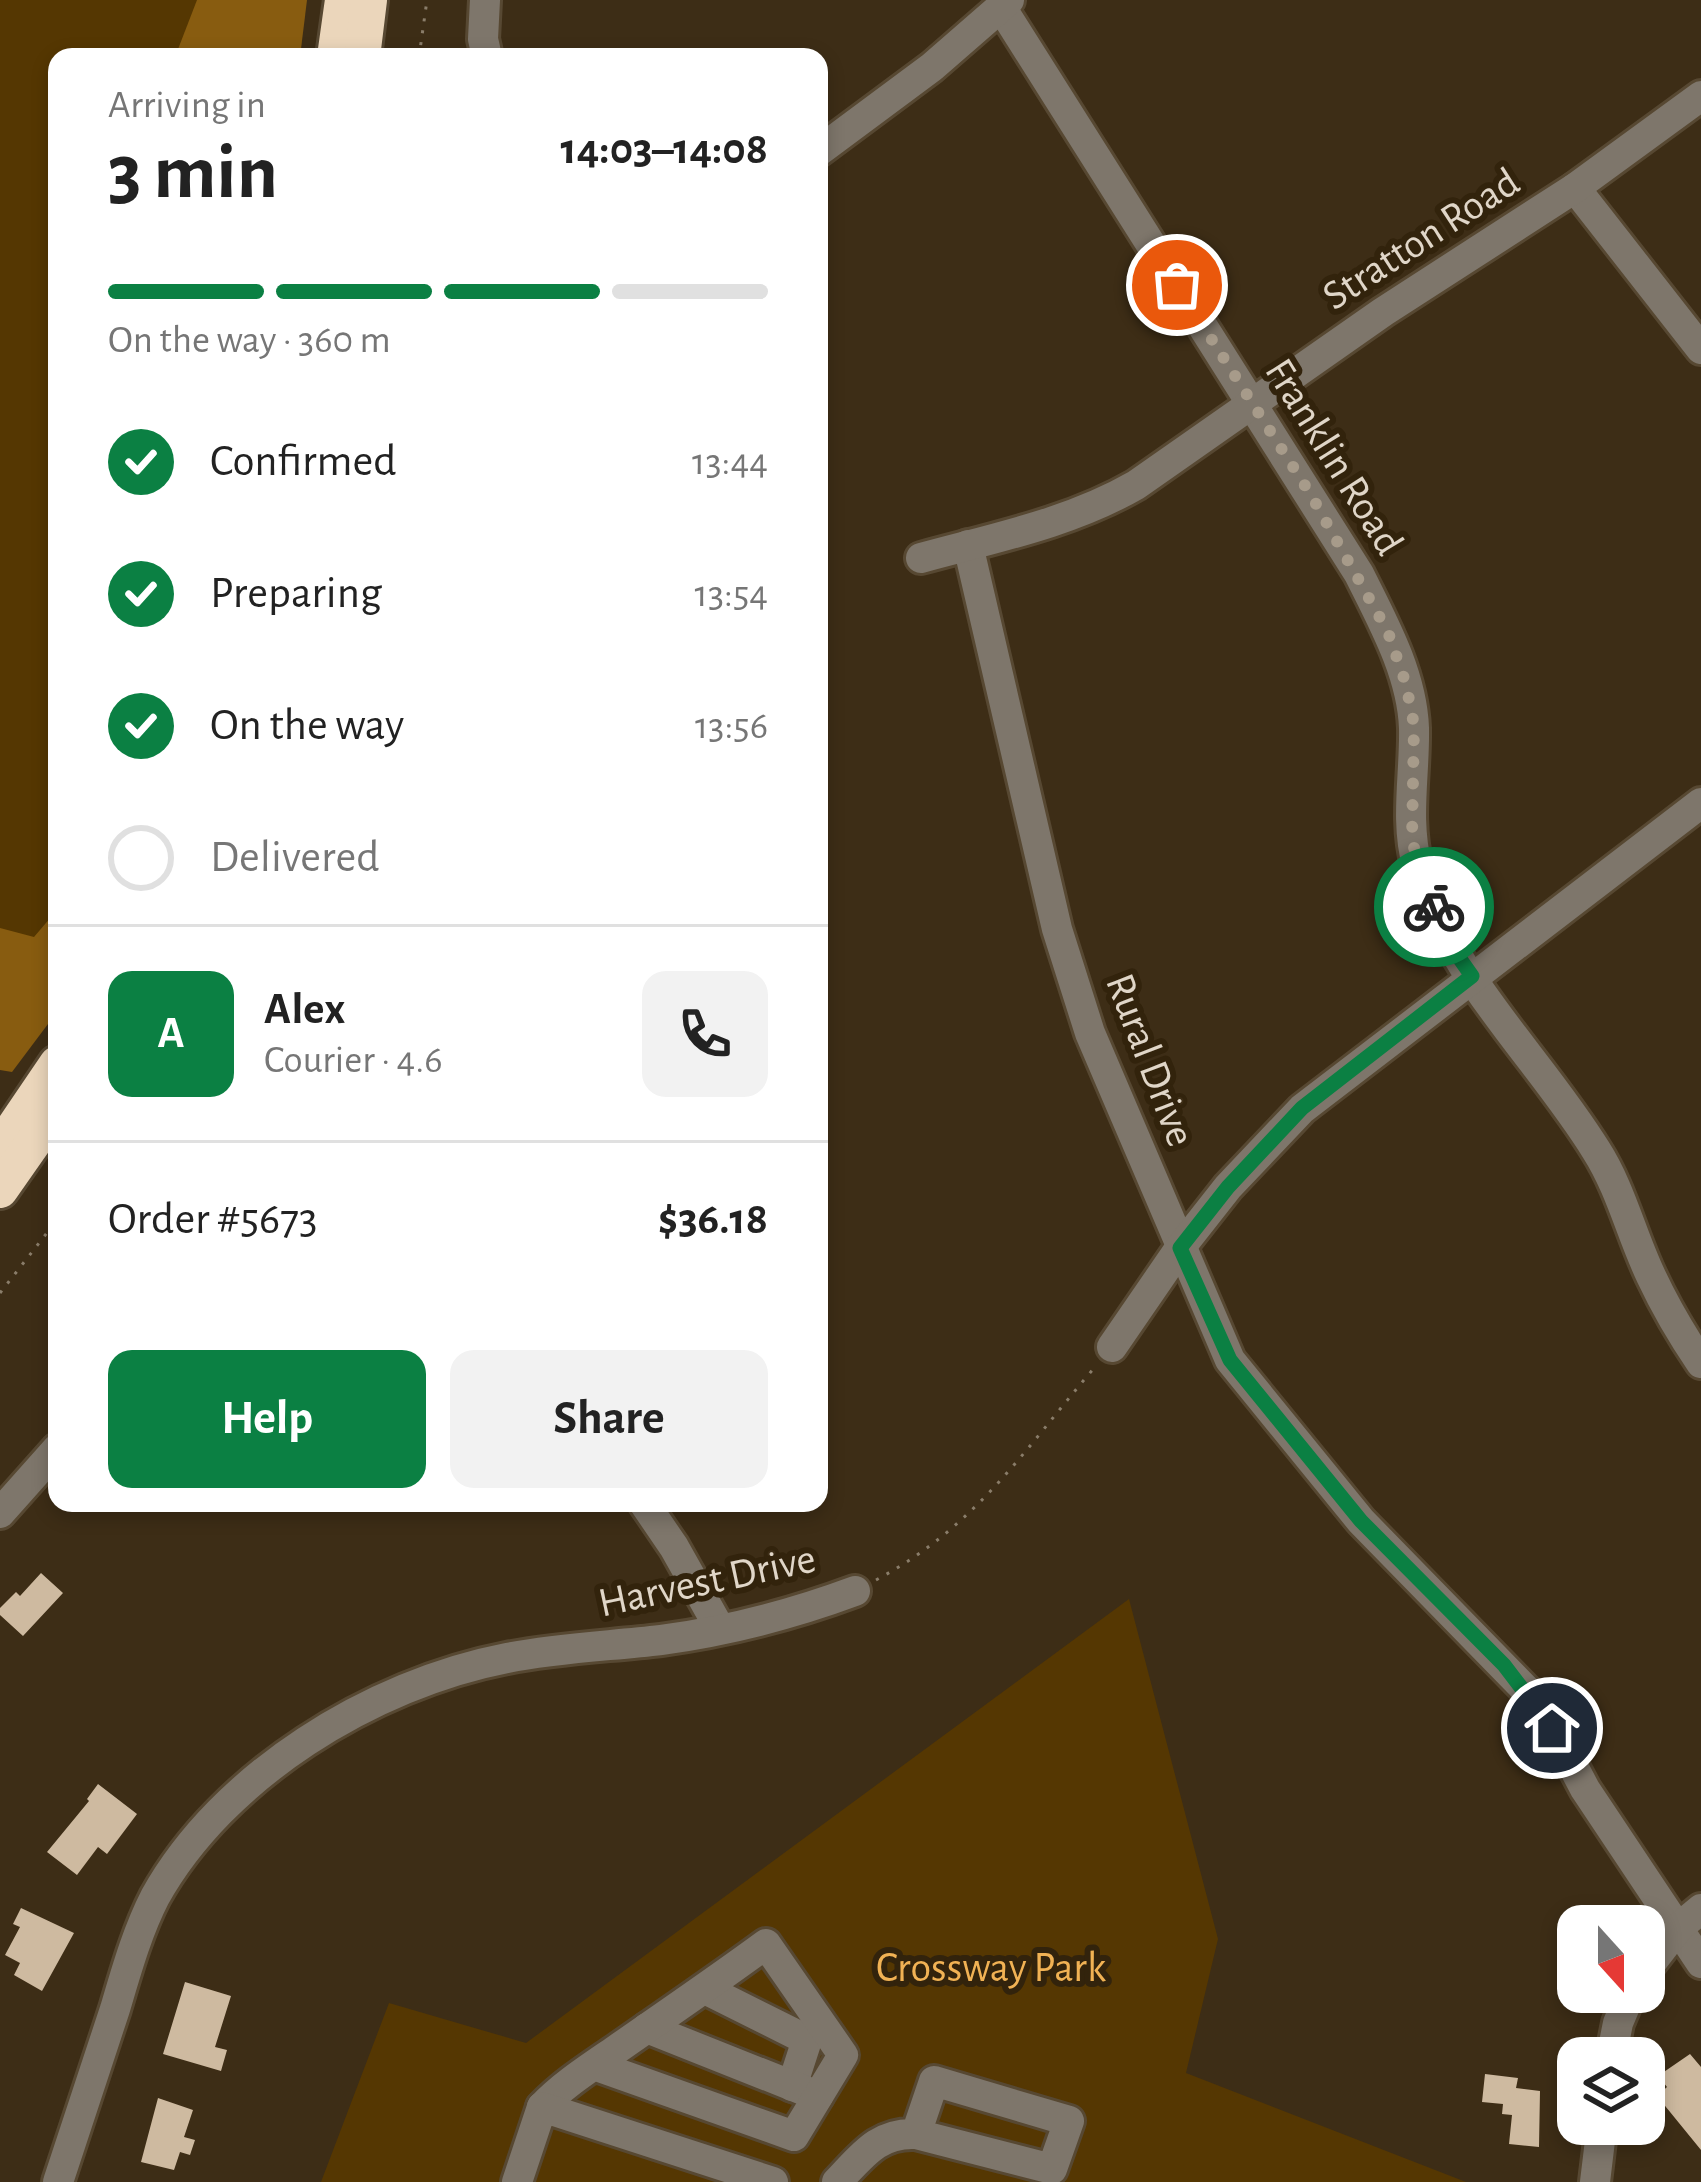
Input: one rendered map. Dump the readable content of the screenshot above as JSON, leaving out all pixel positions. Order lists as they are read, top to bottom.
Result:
{
  "streets": {
    "street": [
      "Stratton Road",
      "Franklin Road",
      "Rural Drive",
      "Harvest Drive"
    ]
  },
  "crossings": [
    ["Stratton Road", "Franklin Road"],
    ["Stratton Road", "Rural Drive"]
  ],
  "parks": ["Crossway Park"],
  "north": "bottom",
  "page": {
    "heading": ["3 min", "Arriving in", "14:03–14:08"],
    "panel": [
      "Alex",
      "Courier · 4.6",
      "Order #5673",
      "$36.18"
    ],
    "bar": "On the way · 360 m",
    "list": [
      ["Confirmed", "13:44"],
      ["Preparing", "13:54"],
      ["On the way", "13:56"],
      "Delivered"
    ],
    "round": "A",
    "buttons": ["Help", "Share"]
  }
}
